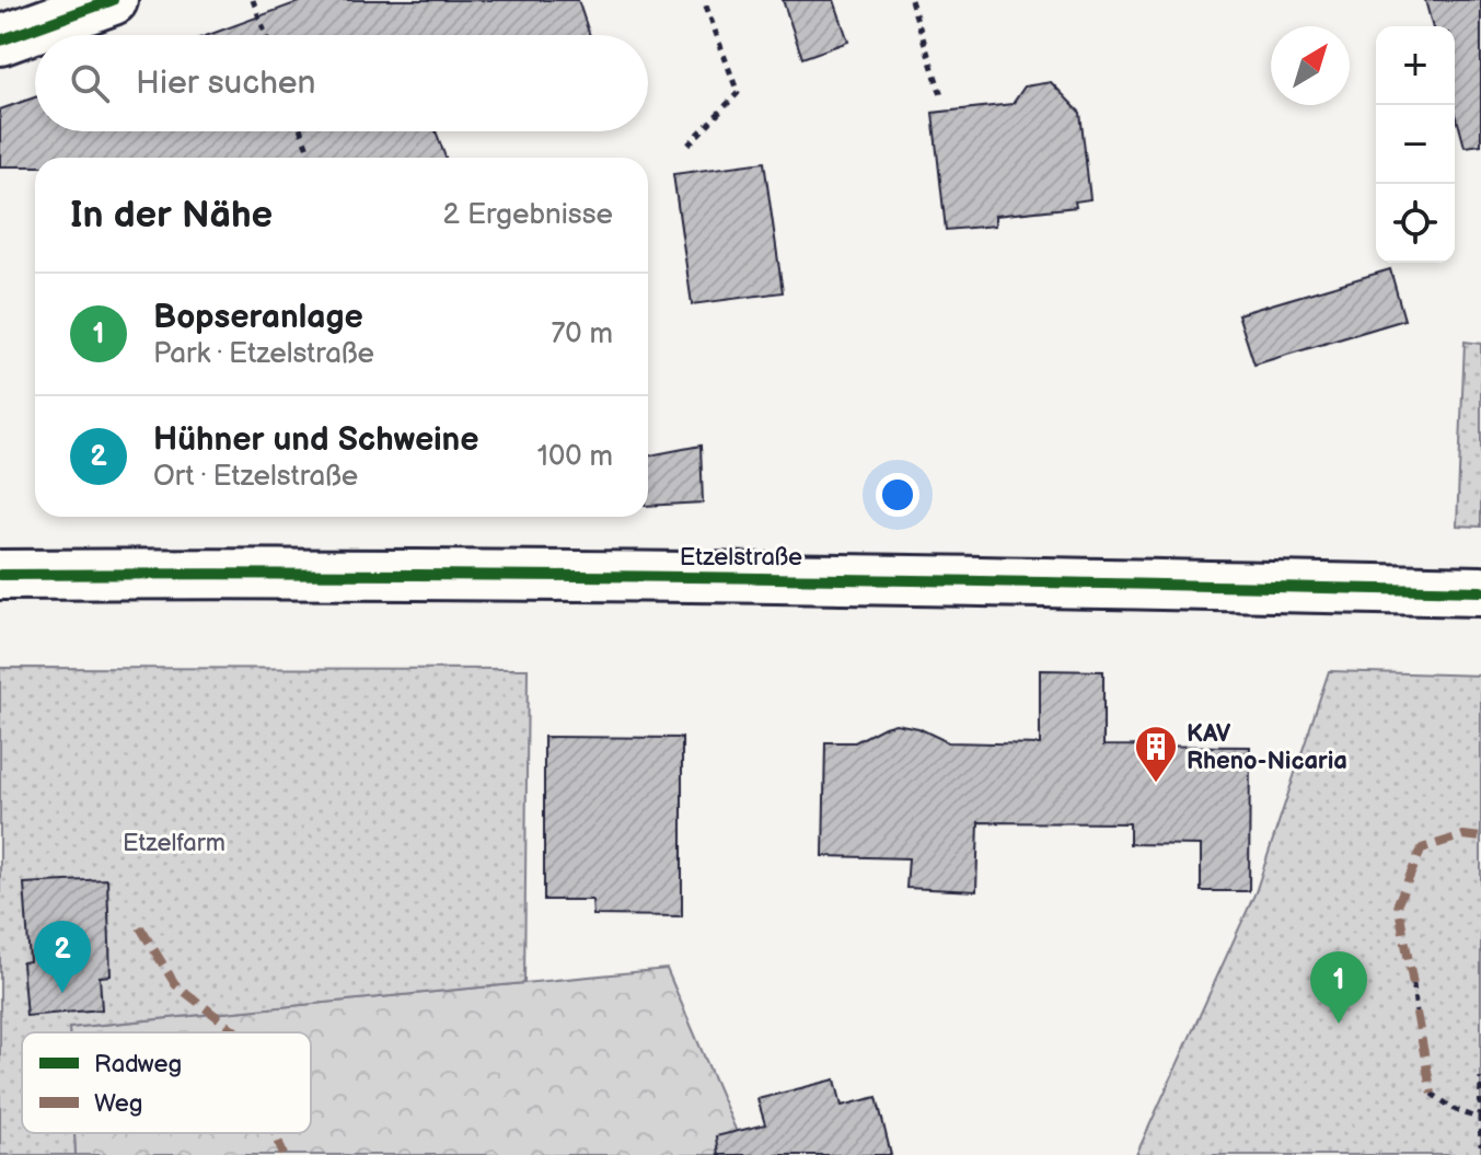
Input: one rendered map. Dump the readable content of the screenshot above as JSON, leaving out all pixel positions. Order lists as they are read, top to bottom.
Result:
{
  "streets": {
    "street": ["Etzelstraße"]
  },
  "parks": ["Etzelfarm"],
  "places": {
    "building": ["KAV Rheno-Nicaria"]
  },
  "legend": ["Radweg", "Weg"],
  "north": "top right",
  "page": {
    "map_buttons": ["+", "−"],
    "search": "Hier suchen",
    "heading": ["In der Nähe", "2 Ergebnisse"],
    "list": [
      {
        "mark": "1",
        "name": "Bopseranlage",
        "note": "Park · Etzelstraße",
        "value": "70 m"
      },
      {
        "mark": "2",
        "name": "Hühner und Schweine",
        "note": "Ort · Etzelstraße",
        "value": "100 m"
      }
    ],
    "pins": ["2", "1"]
  }
}
